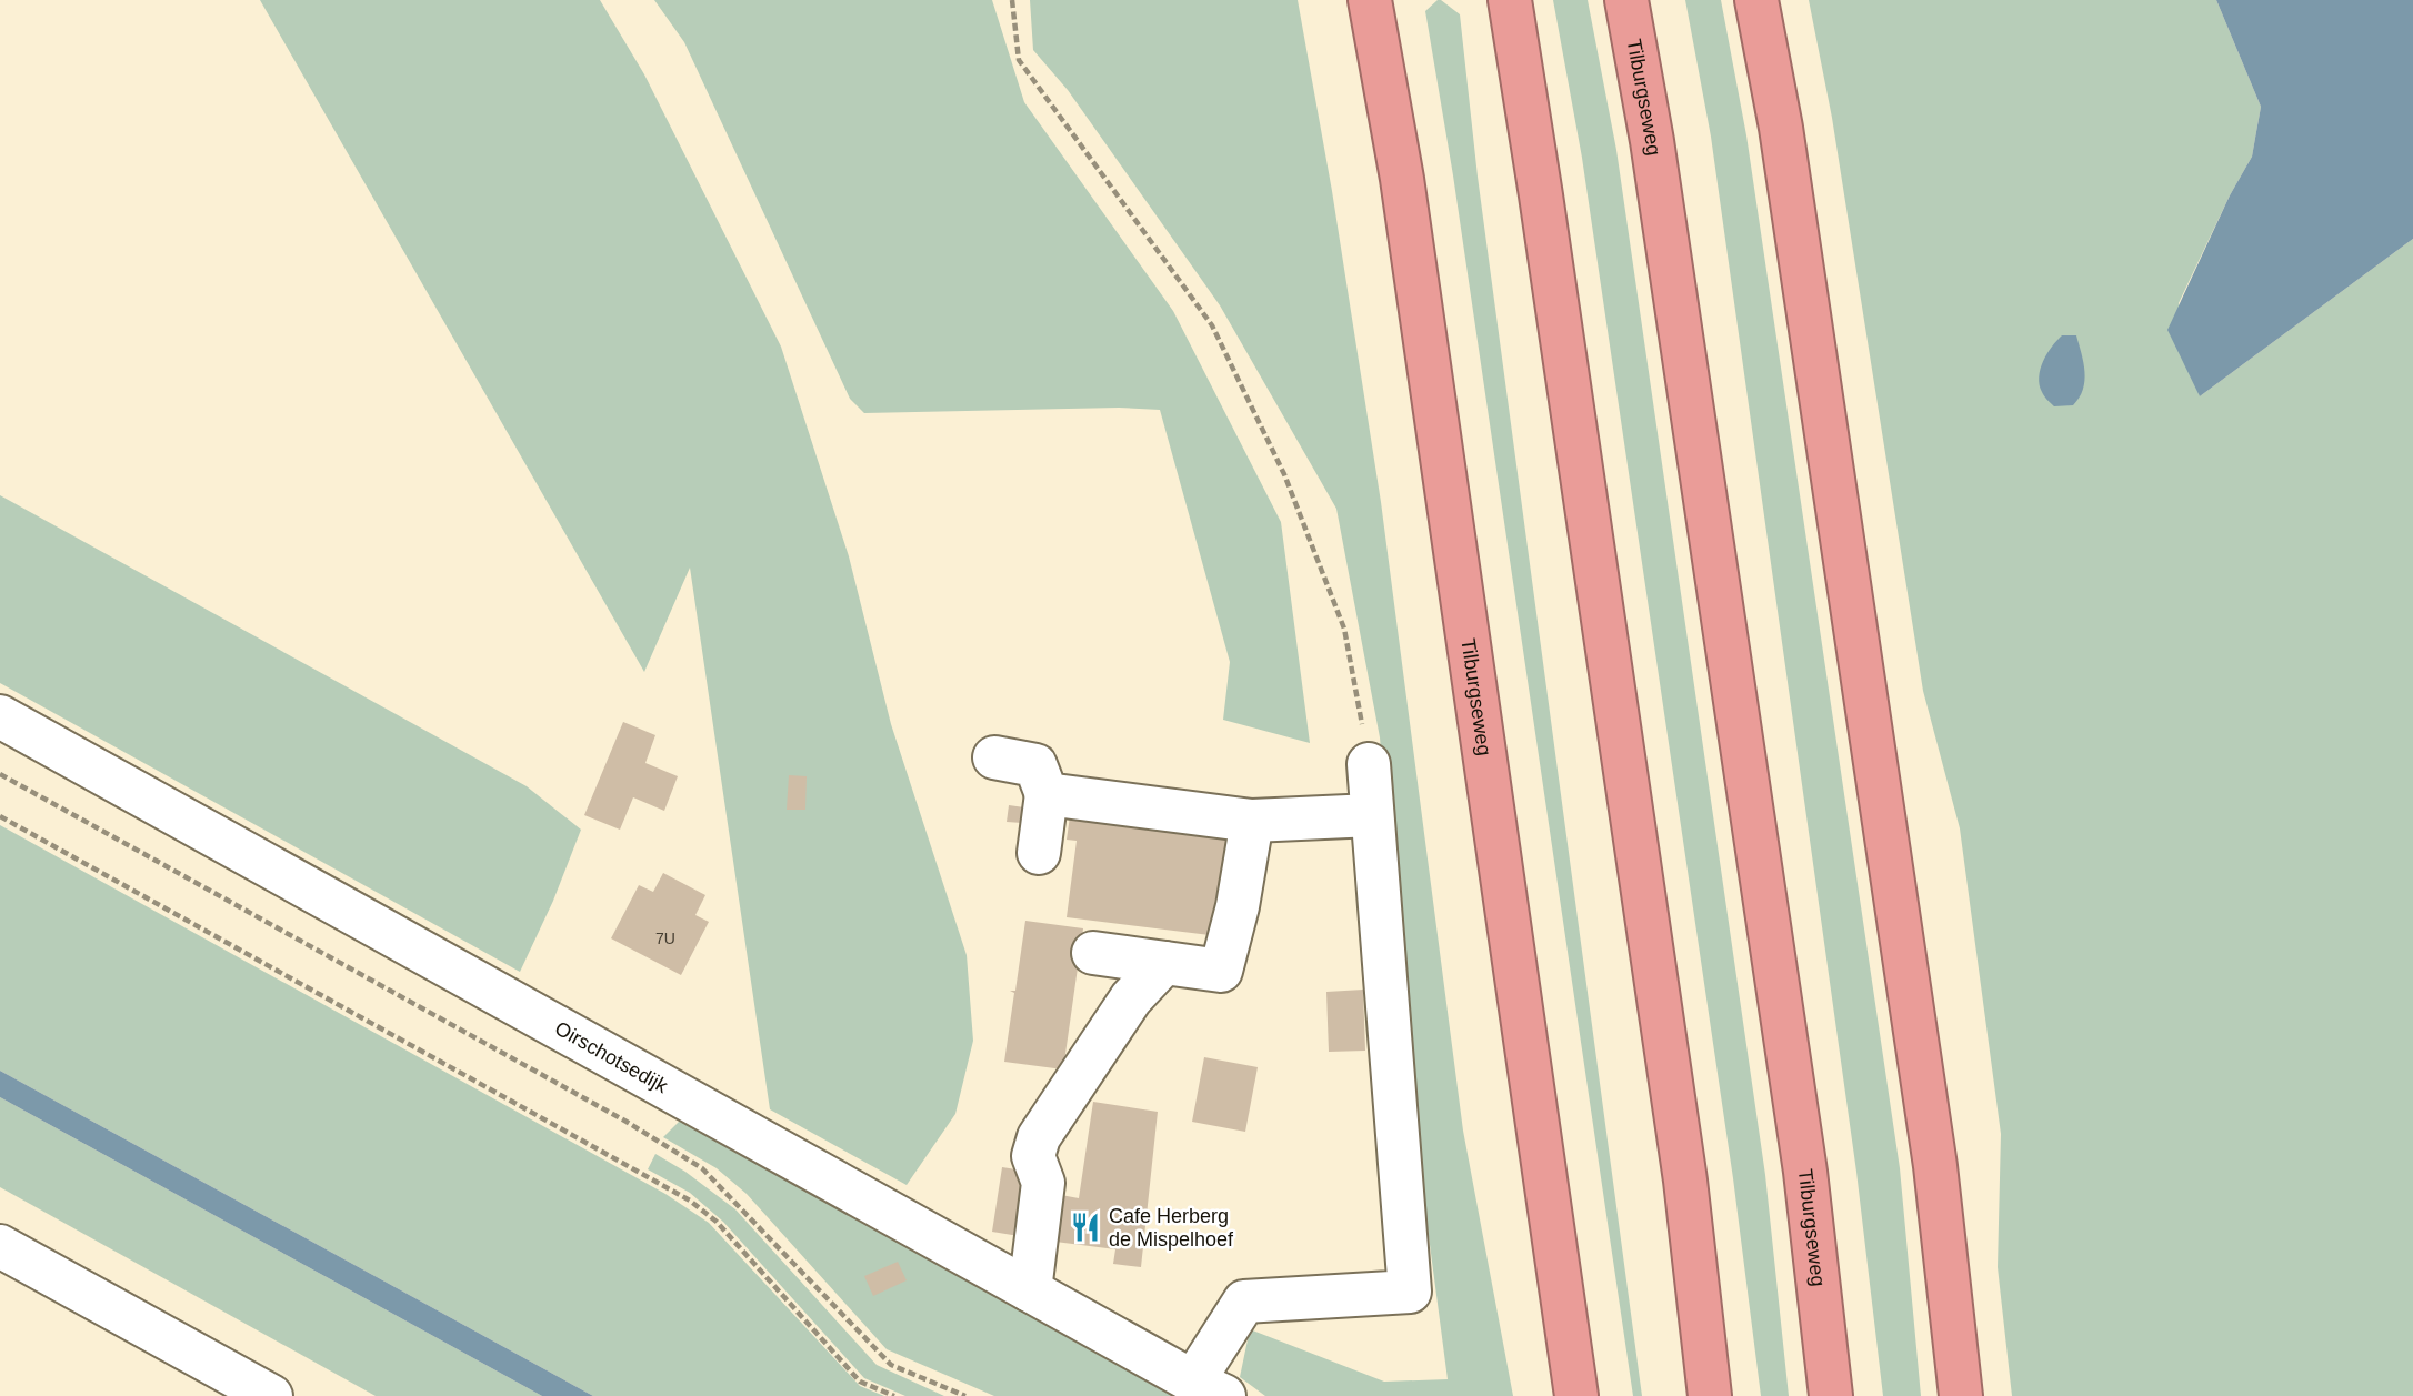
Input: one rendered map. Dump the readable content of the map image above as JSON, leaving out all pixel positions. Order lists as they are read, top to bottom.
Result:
{
  "streets": {
    "highway": ["Tilburgseweg"],
    "street": ["Oirschotsedijk"]
  },
  "places": {
    "restaurant": ["Cafe Herberg de Mispelhoef"]
  },
  "house_numbers": ["7U"]
}
